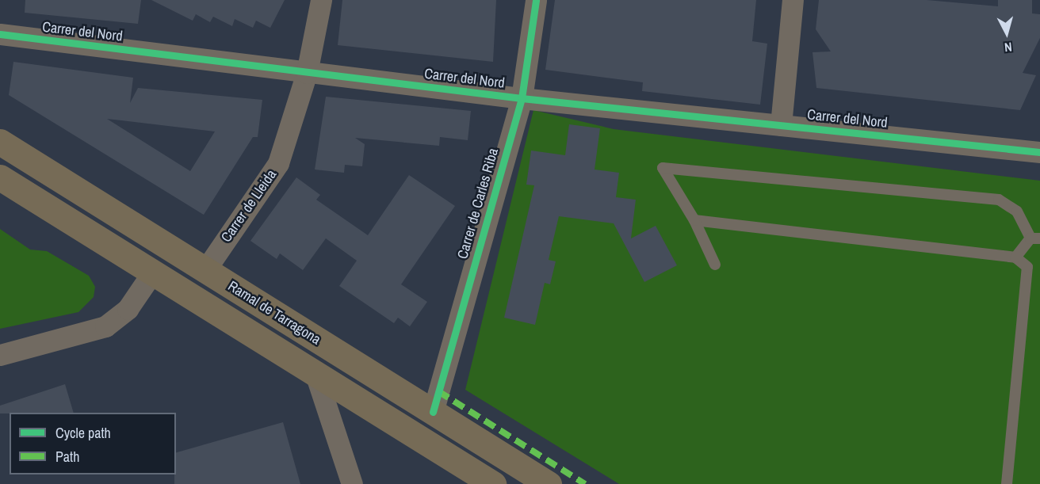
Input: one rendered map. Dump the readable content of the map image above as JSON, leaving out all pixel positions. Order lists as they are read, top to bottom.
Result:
{
  "streets": {
    "main road": ["Ramal de Tarragona"],
    "street": ["Carrer del Nord", "Carrer de Carles Riba", "Carrer de Lleida"]
  },
  "crossings": [
    ["Carrer del Nord", "Carrer de Carles Riba"],
    ["Carrer del Nord", "Carrer de Lleida"],
    ["Carrer de Carles Riba", "Ramal de Tarragona"],
    ["Carrer de Lleida", "Ramal de Tarragona"]
  ],
  "legend": ["Cycle path", "Path"],
  "north": "bottom"
}
